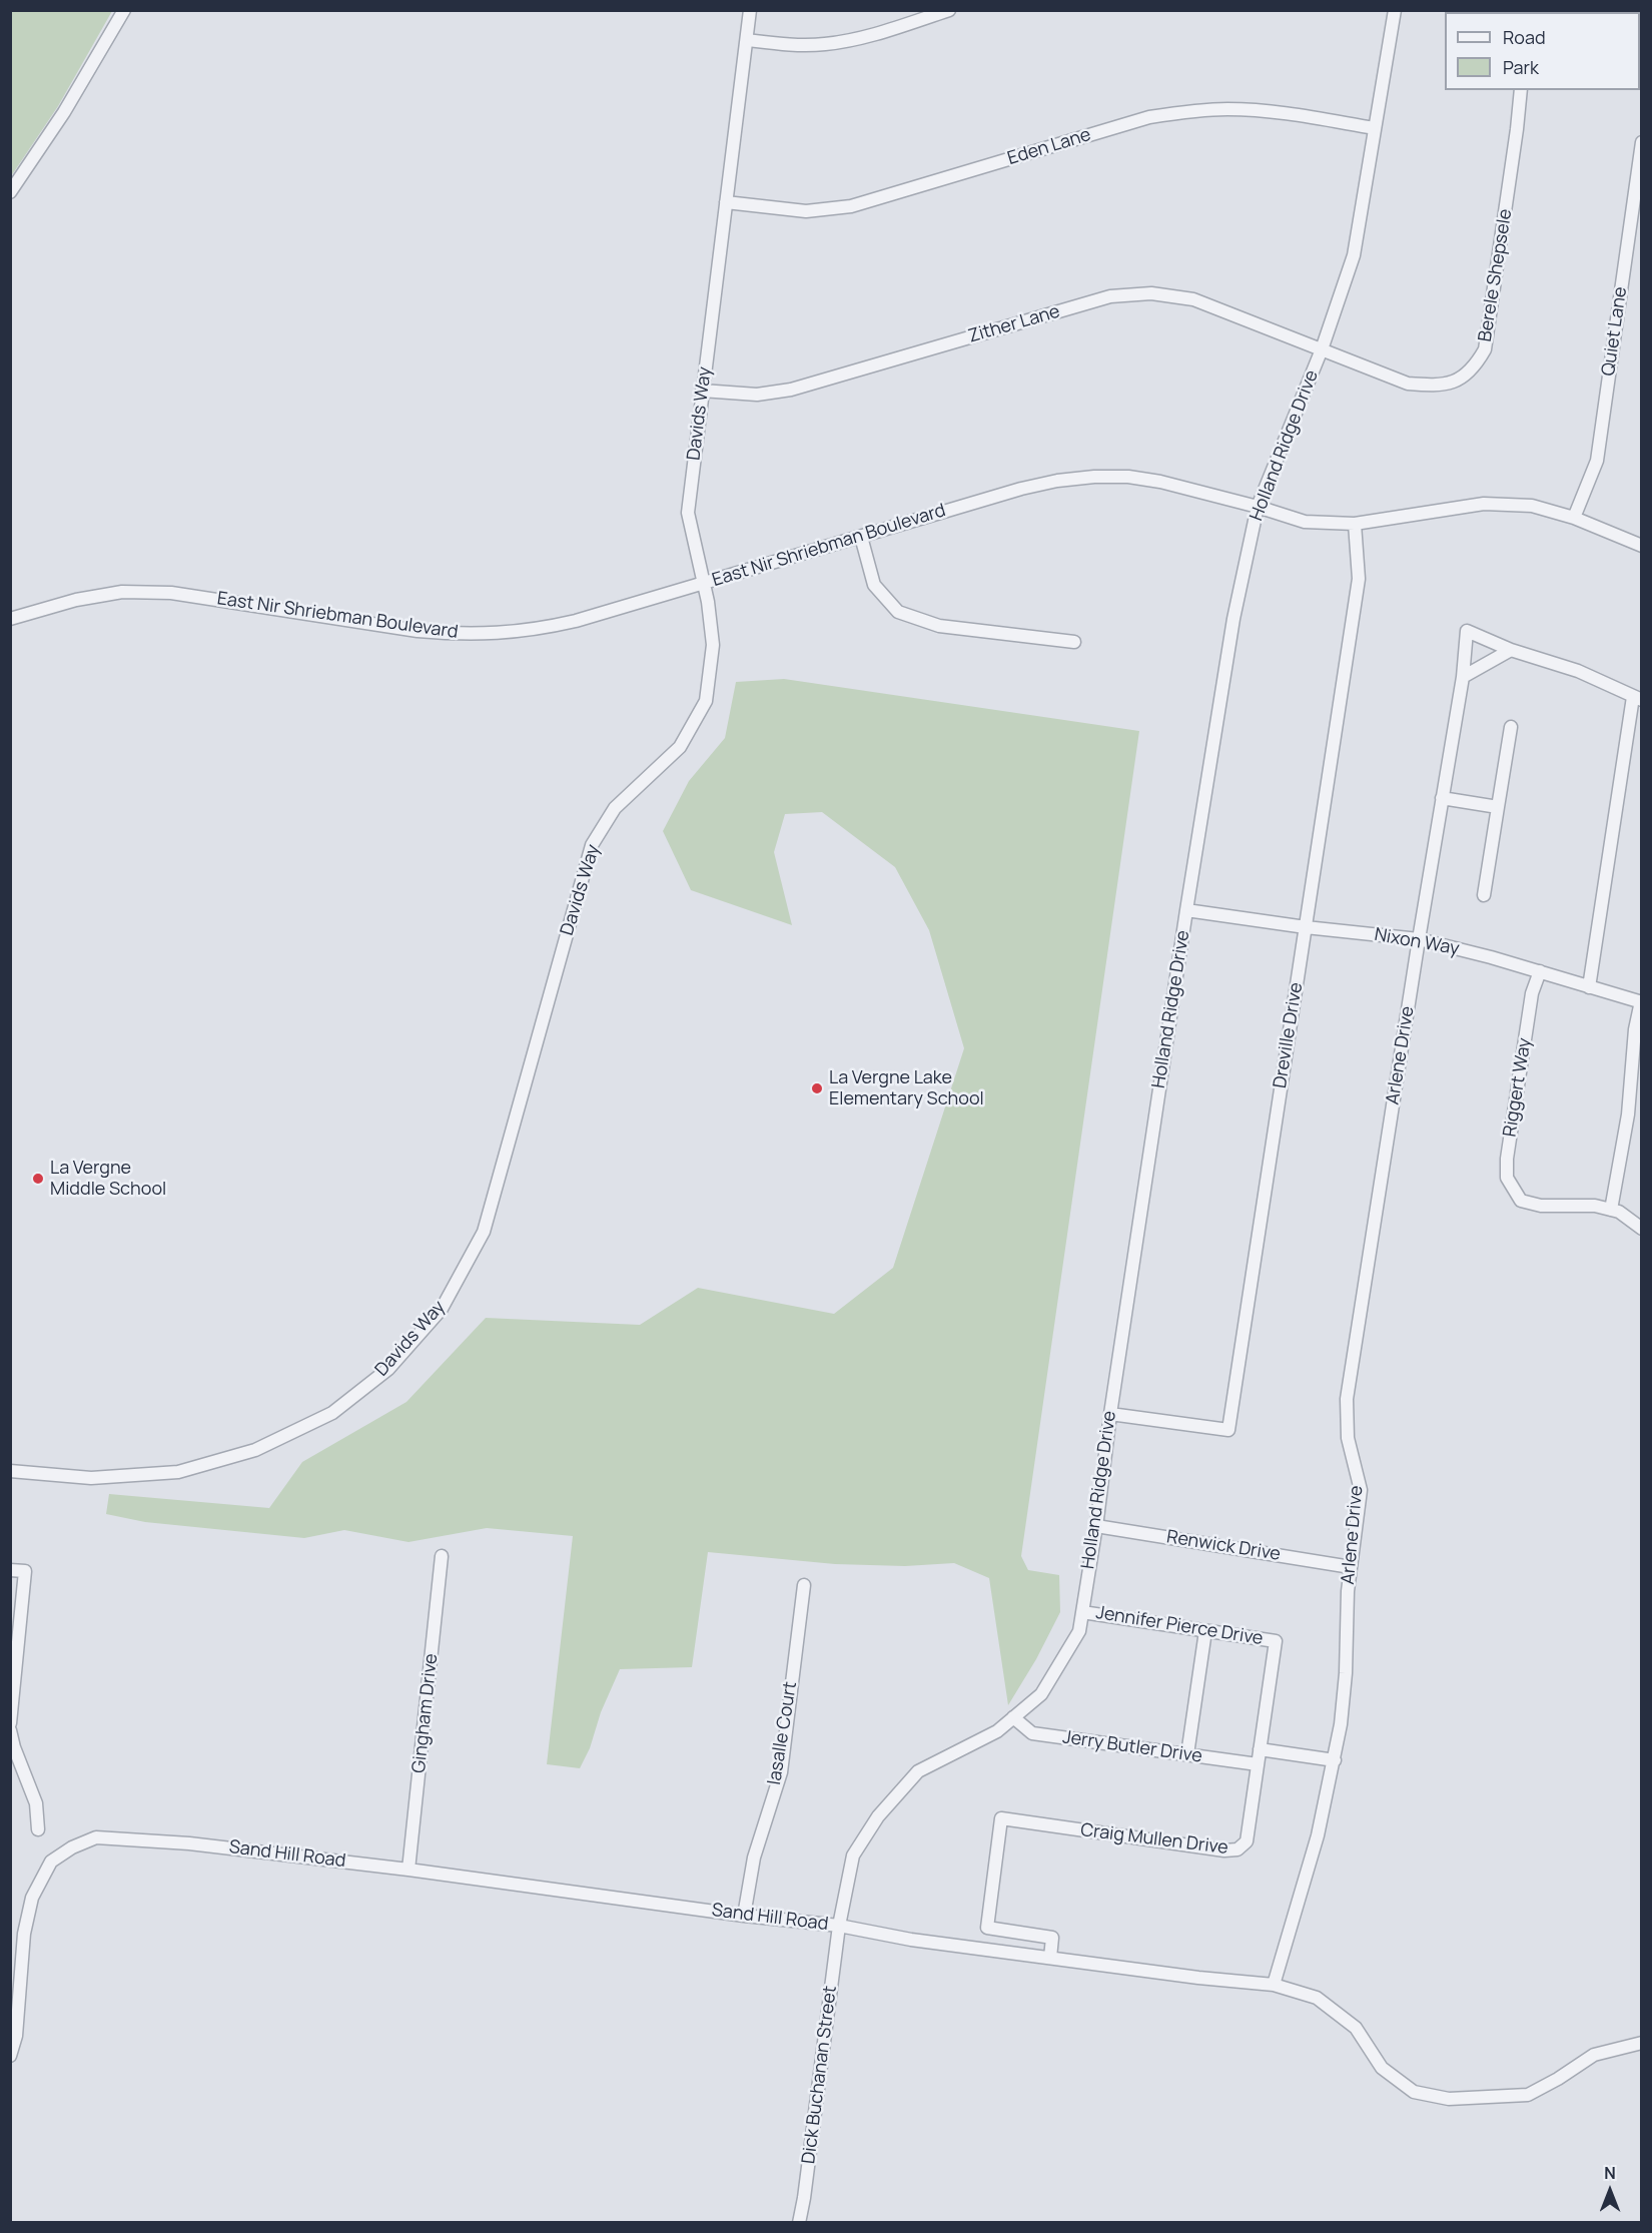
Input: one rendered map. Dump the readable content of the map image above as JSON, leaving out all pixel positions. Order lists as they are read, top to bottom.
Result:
{
  "streets": {
    "street": [
      "Eden Lane",
      "Berele Shepsele",
      "Zither Lane",
      "Quiet Lane",
      "Davids Way",
      "Holland Ridge Drive",
      "East Nir Shriebman Boulevard",
      "Nixon Way",
      "Dreville Drive",
      "Arlene Drive",
      "Riggert Way",
      "Renwick Drive",
      "Jennifer Pierce Drive",
      "Gingham Drive",
      "lasalle Court",
      "Jerry Butler Drive",
      "Craig Mullen Drive",
      "Sand Hill Road",
      "Dick Buchanan Street"
    ]
  },
  "crossings": [
    ["Eden Lane", "Davids Way"],
    ["Eden Lane", "Holland Ridge Drive"],
    ["Berele Shepsele", "Zither Lane"],
    ["Berele Shepsele", "Holland Ridge Drive"],
    ["Zither Lane", "Davids Way"],
    ["Zither Lane", "Holland Ridge Drive"],
    ["Quiet Lane", "East Nir Shriebman Boulevard"],
    ["Davids Way", "East Nir Shriebman Boulevard"],
    ["Holland Ridge Drive", "East Nir Shriebman Boulevard"],
    ["Holland Ridge Drive", "Nixon Way"],
    ["Holland Ridge Drive", "Dreville Drive"],
    ["Holland Ridge Drive", "Renwick Drive"],
    ["Holland Ridge Drive", "Jennifer Pierce Drive"],
    ["Holland Ridge Drive", "Jerry Butler Drive"],
    ["Holland Ridge Drive", "Sand Hill Road"],
    ["Holland Ridge Drive", "Dick Buchanan Street"],
    ["East Nir Shriebman Boulevard", "Dreville Drive"],
    ["Nixon Way", "Dreville Drive"],
    ["Nixon Way", "Arlene Drive"],
    ["Nixon Way", "Riggert Way"],
    ["Arlene Drive", "Renwick Drive"],
    ["Arlene Drive", "Sand Hill Road"],
    ["Jennifer Pierce Drive", "Craig Mullen Drive"],
    ["Gingham Drive", "Sand Hill Road"],
    ["lasalle Court", "Sand Hill Road"],
    ["Jerry Butler Drive", "Craig Mullen Drive"],
    ["Craig Mullen Drive", "Sand Hill Road"],
    ["Sand Hill Road", "Dick Buchanan Street"]
  ],
  "places": ["La Vergne Lake Elementary School", "La Vergne Middle School"],
  "legend": ["Road", "Park"],
  "north": "top"
}
